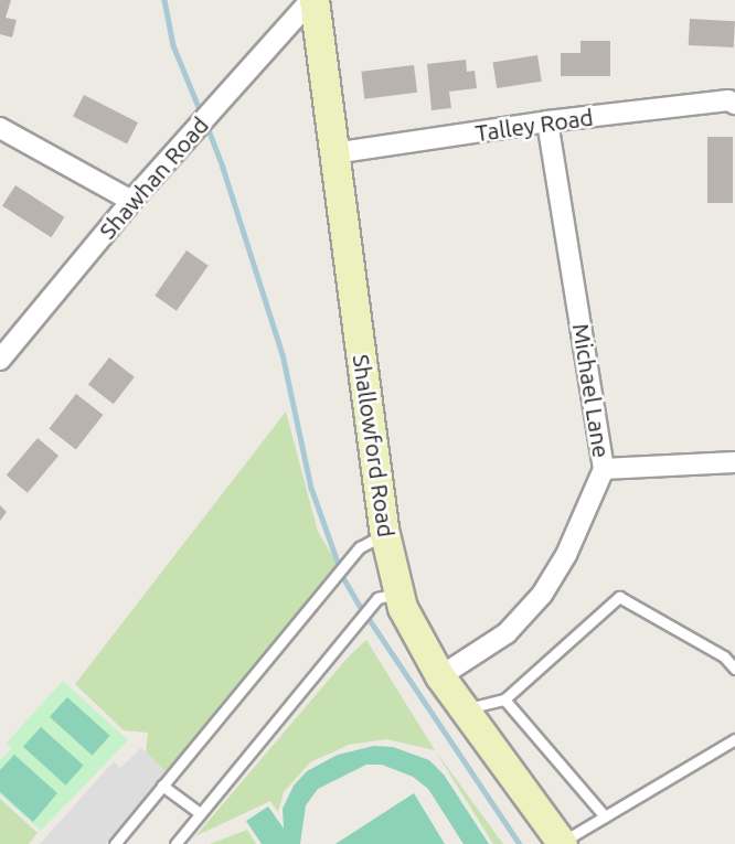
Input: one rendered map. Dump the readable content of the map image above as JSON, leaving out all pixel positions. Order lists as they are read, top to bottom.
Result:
{
  "streets": {
    "street": [
      "Talley Road",
      "Shawhan Road",
      "Michael Lane",
      "Shallowford Road"
    ]
  },
  "crossings": [
    ["Talley Road", "Michael Lane"],
    ["Talley Road", "Shallowford Road"],
    ["Shawhan Road", "Shallowford Road"],
    ["Michael Lane", "Shallowford Road"]
  ]
}
